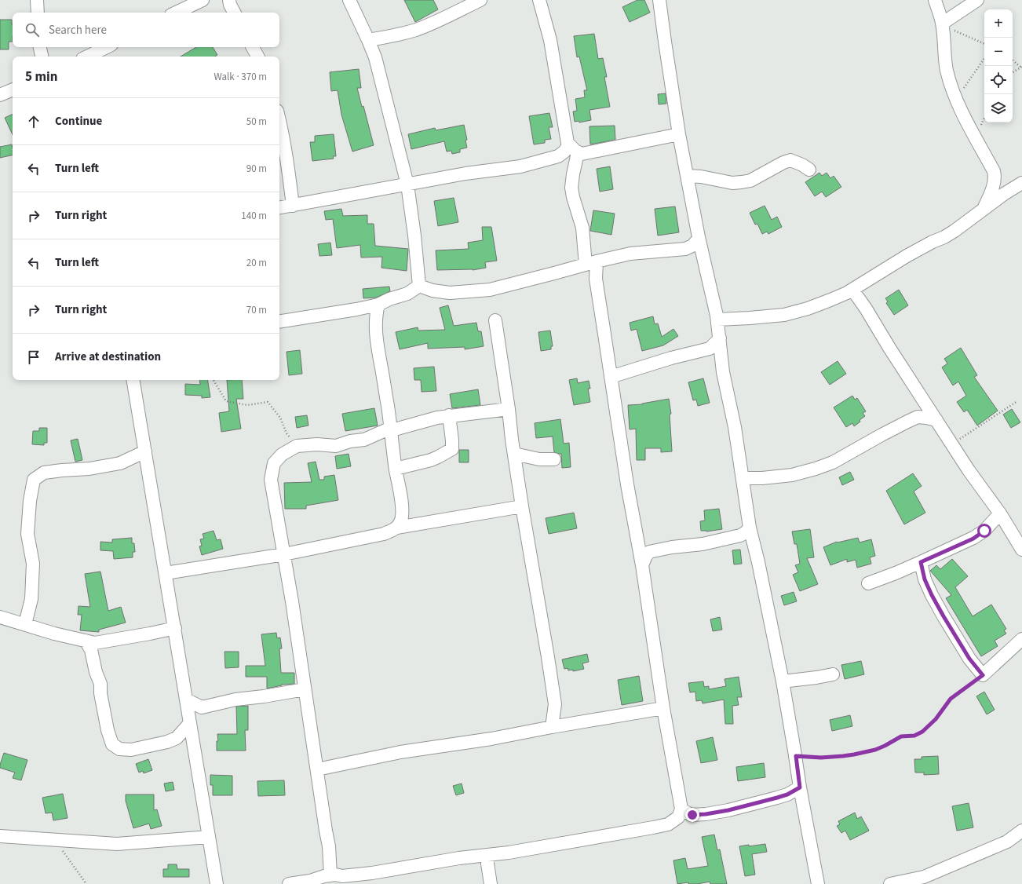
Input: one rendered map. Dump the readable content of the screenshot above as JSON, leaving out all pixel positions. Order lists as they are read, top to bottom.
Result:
{
  "page": {
    "map_buttons": ["+", "−"],
    "search": "Search here",
    "heading": ["5 min", "Walk · 370 m"],
    "list": [
      ["Continue", "50 m"],
      ["Turn left", "90 m"],
      ["Turn right", "140 m"],
      ["Turn left", "20 m"],
      ["Turn right", "70 m"],
      "Arrive at destination"
    ]
  }
}
